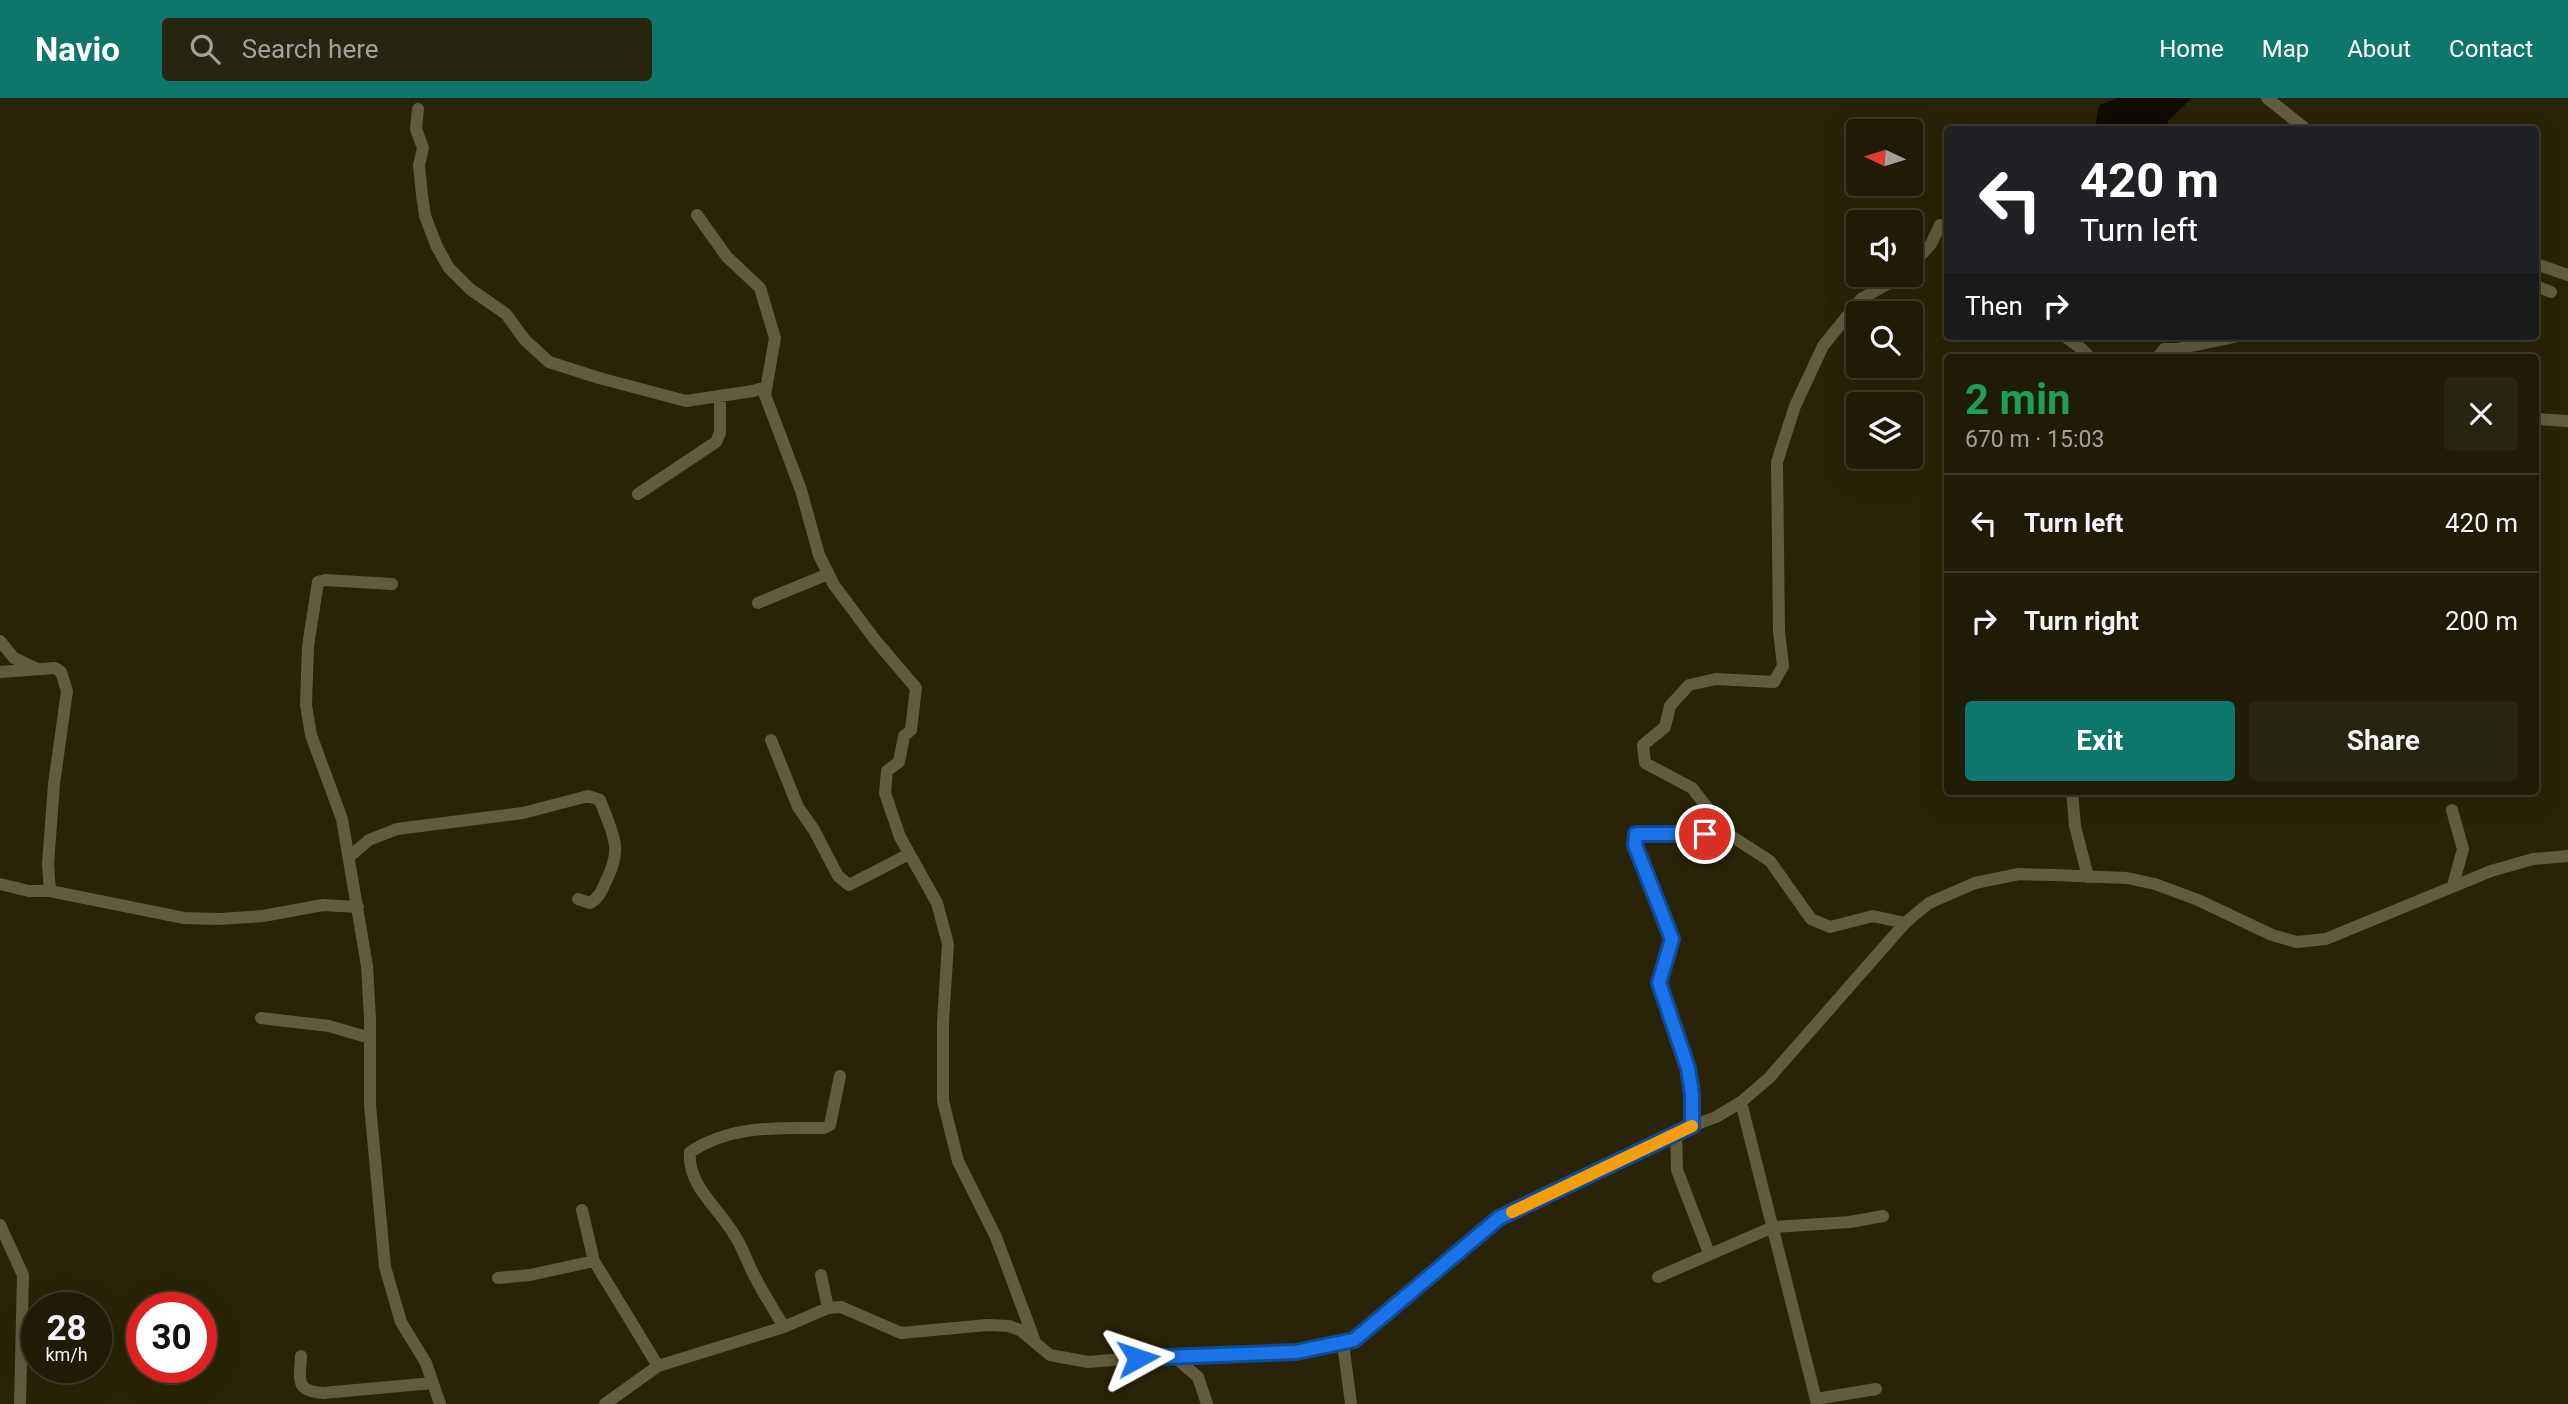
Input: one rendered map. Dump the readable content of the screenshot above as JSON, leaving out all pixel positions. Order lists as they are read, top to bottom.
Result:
{
  "north": "left",
  "page": {
    "header": "Navio",
    "search": "Search here",
    "nav": [
      "Home",
      "Map",
      "About",
      "Contact"
    ],
    "turn": ["420 m", "Turn left"],
    "then": "Then",
    "heading": ["2 min", "670 m · 15:03"],
    "list": [
      {
        "name": "Turn left",
        "value": "420 m"
      },
      {
        "name": "Turn right",
        "value": "200 m"
      }
    ],
    "buttons": ["Exit", "Share"],
    "speed": "28 km/h",
    "limit": "30"
  }
}
